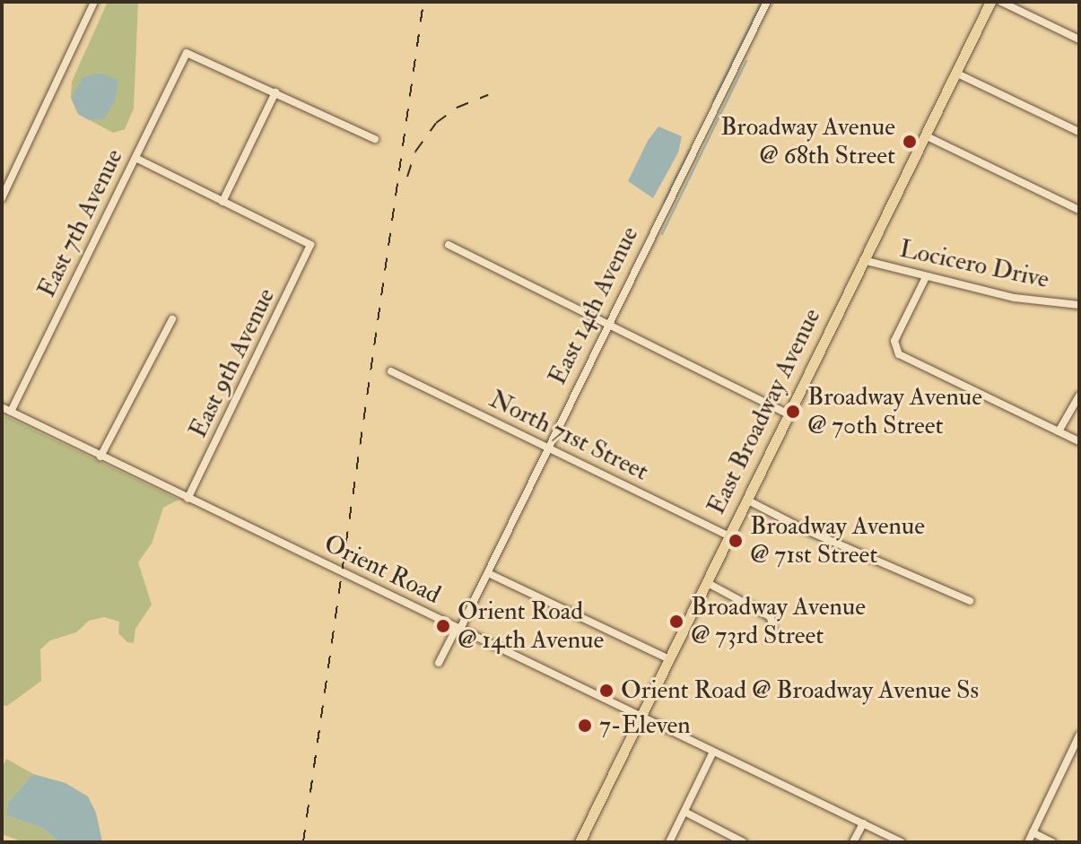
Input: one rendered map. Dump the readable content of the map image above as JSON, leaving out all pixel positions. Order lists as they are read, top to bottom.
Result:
{
  "streets": {
    "main road": ["East Broadway Avenue"],
    "street": [
      "East 7th Avenue",
      "Locicero Drive",
      "East 14th Avenue",
      "East 9th Avenue",
      "North 71st Street",
      "Orient Road"
    ]
  },
  "crossings": [
    ["East 7th Avenue", "Orient Road"],
    ["Locicero Drive", "East Broadway Avenue"],
    ["East 14th Avenue", "North 71st Street"],
    ["East 14th Avenue", "Orient Road"],
    ["East 9th Avenue", "Orient Road"],
    ["East Broadway Avenue", "North 71st Street"],
    ["East Broadway Avenue", "Orient Road"]
  ],
  "places": [
    "Broadway Avenue @ 68th Street",
    "Broadway Avenue @ 70th Street",
    "Broadway Avenue @ 71st Street",
    "Broadway Avenue @ 73rd Street",
    "Orient Road @ 14th Avenue",
    "Orient Road @ Broadway Avenue Ss",
    "7-Eleven"
  ]
}
